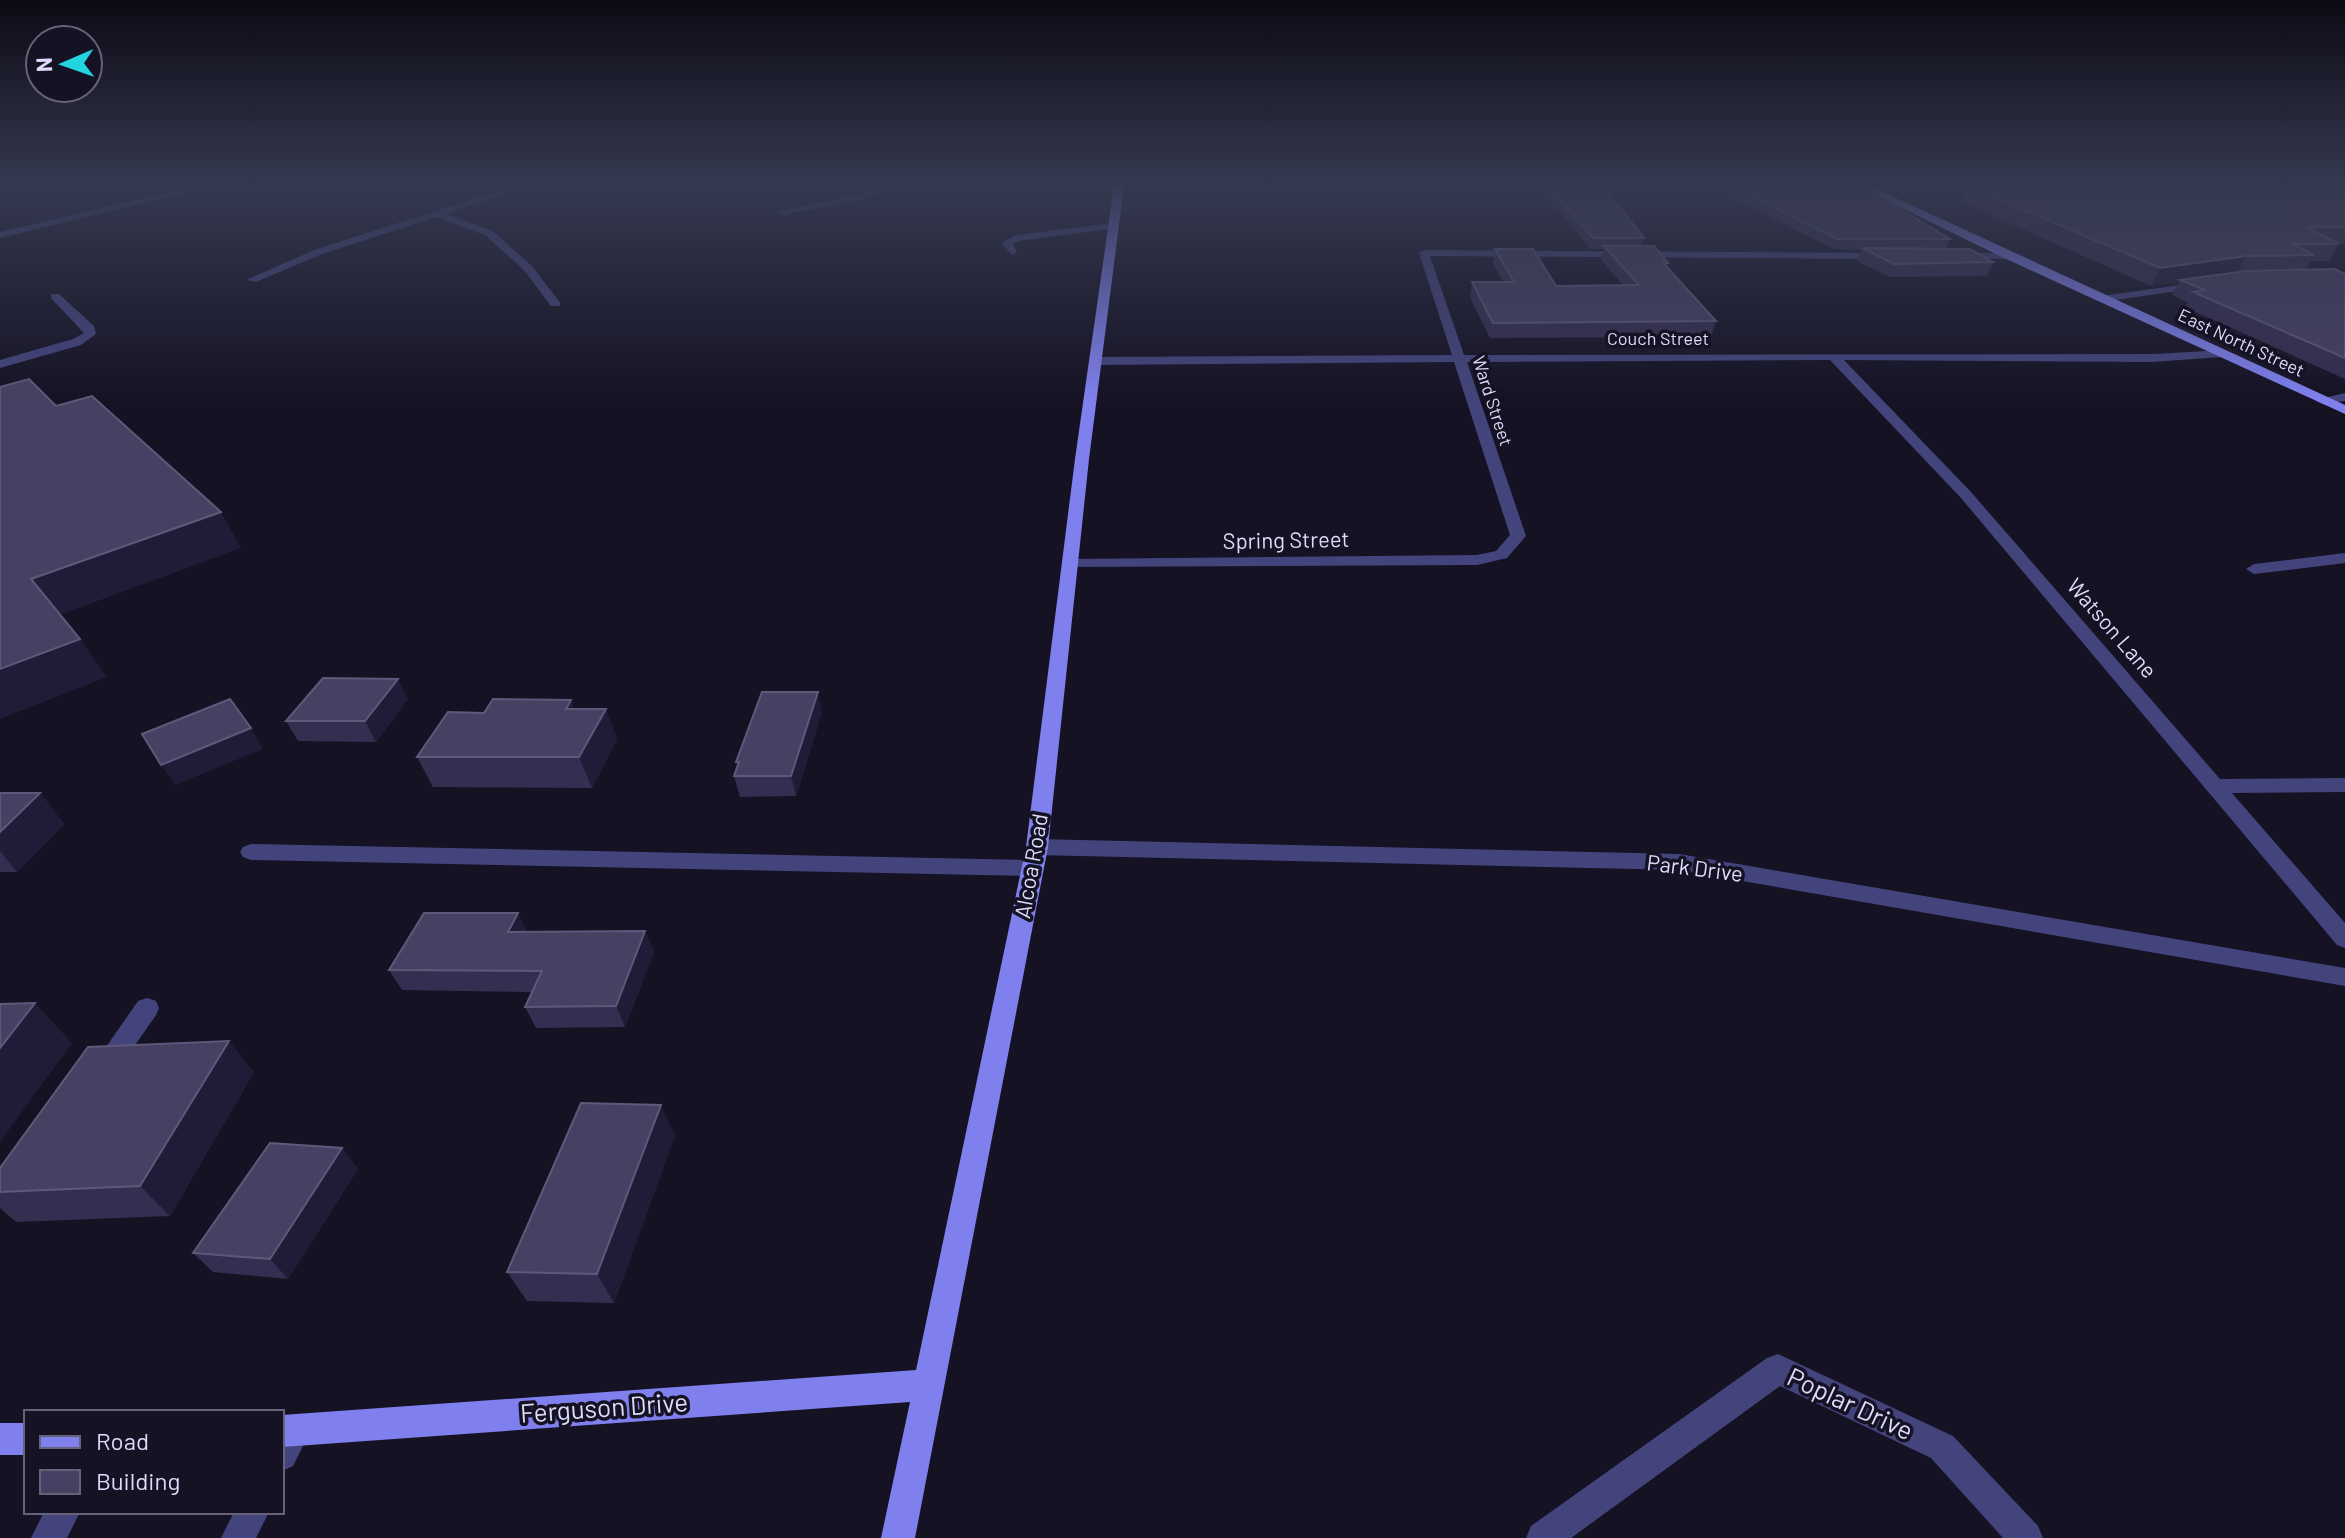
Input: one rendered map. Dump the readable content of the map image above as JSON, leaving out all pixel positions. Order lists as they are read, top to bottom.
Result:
{
  "streets": {
    "main road": ["East North Street", "Alcoa Road", "Ferguson Drive"],
    "street": [
      "Couch Street",
      "Ward Street",
      "Spring Street",
      "Watson Lane",
      "Park Drive",
      "Poplar Drive"
    ]
  },
  "crossings": [
    ["Couch Street", "East North Street"],
    ["Couch Street", "Ward Street"],
    ["Couch Street", "Watson Lane"],
    ["Couch Street", "Alcoa Road"],
    ["Ward Street", "Spring Street"],
    ["Spring Street", "Alcoa Road"],
    ["Alcoa Road", "Park Drive"],
    ["Alcoa Road", "Ferguson Drive"]
  ],
  "legend": ["Road", "Building"],
  "north": "left"
}
